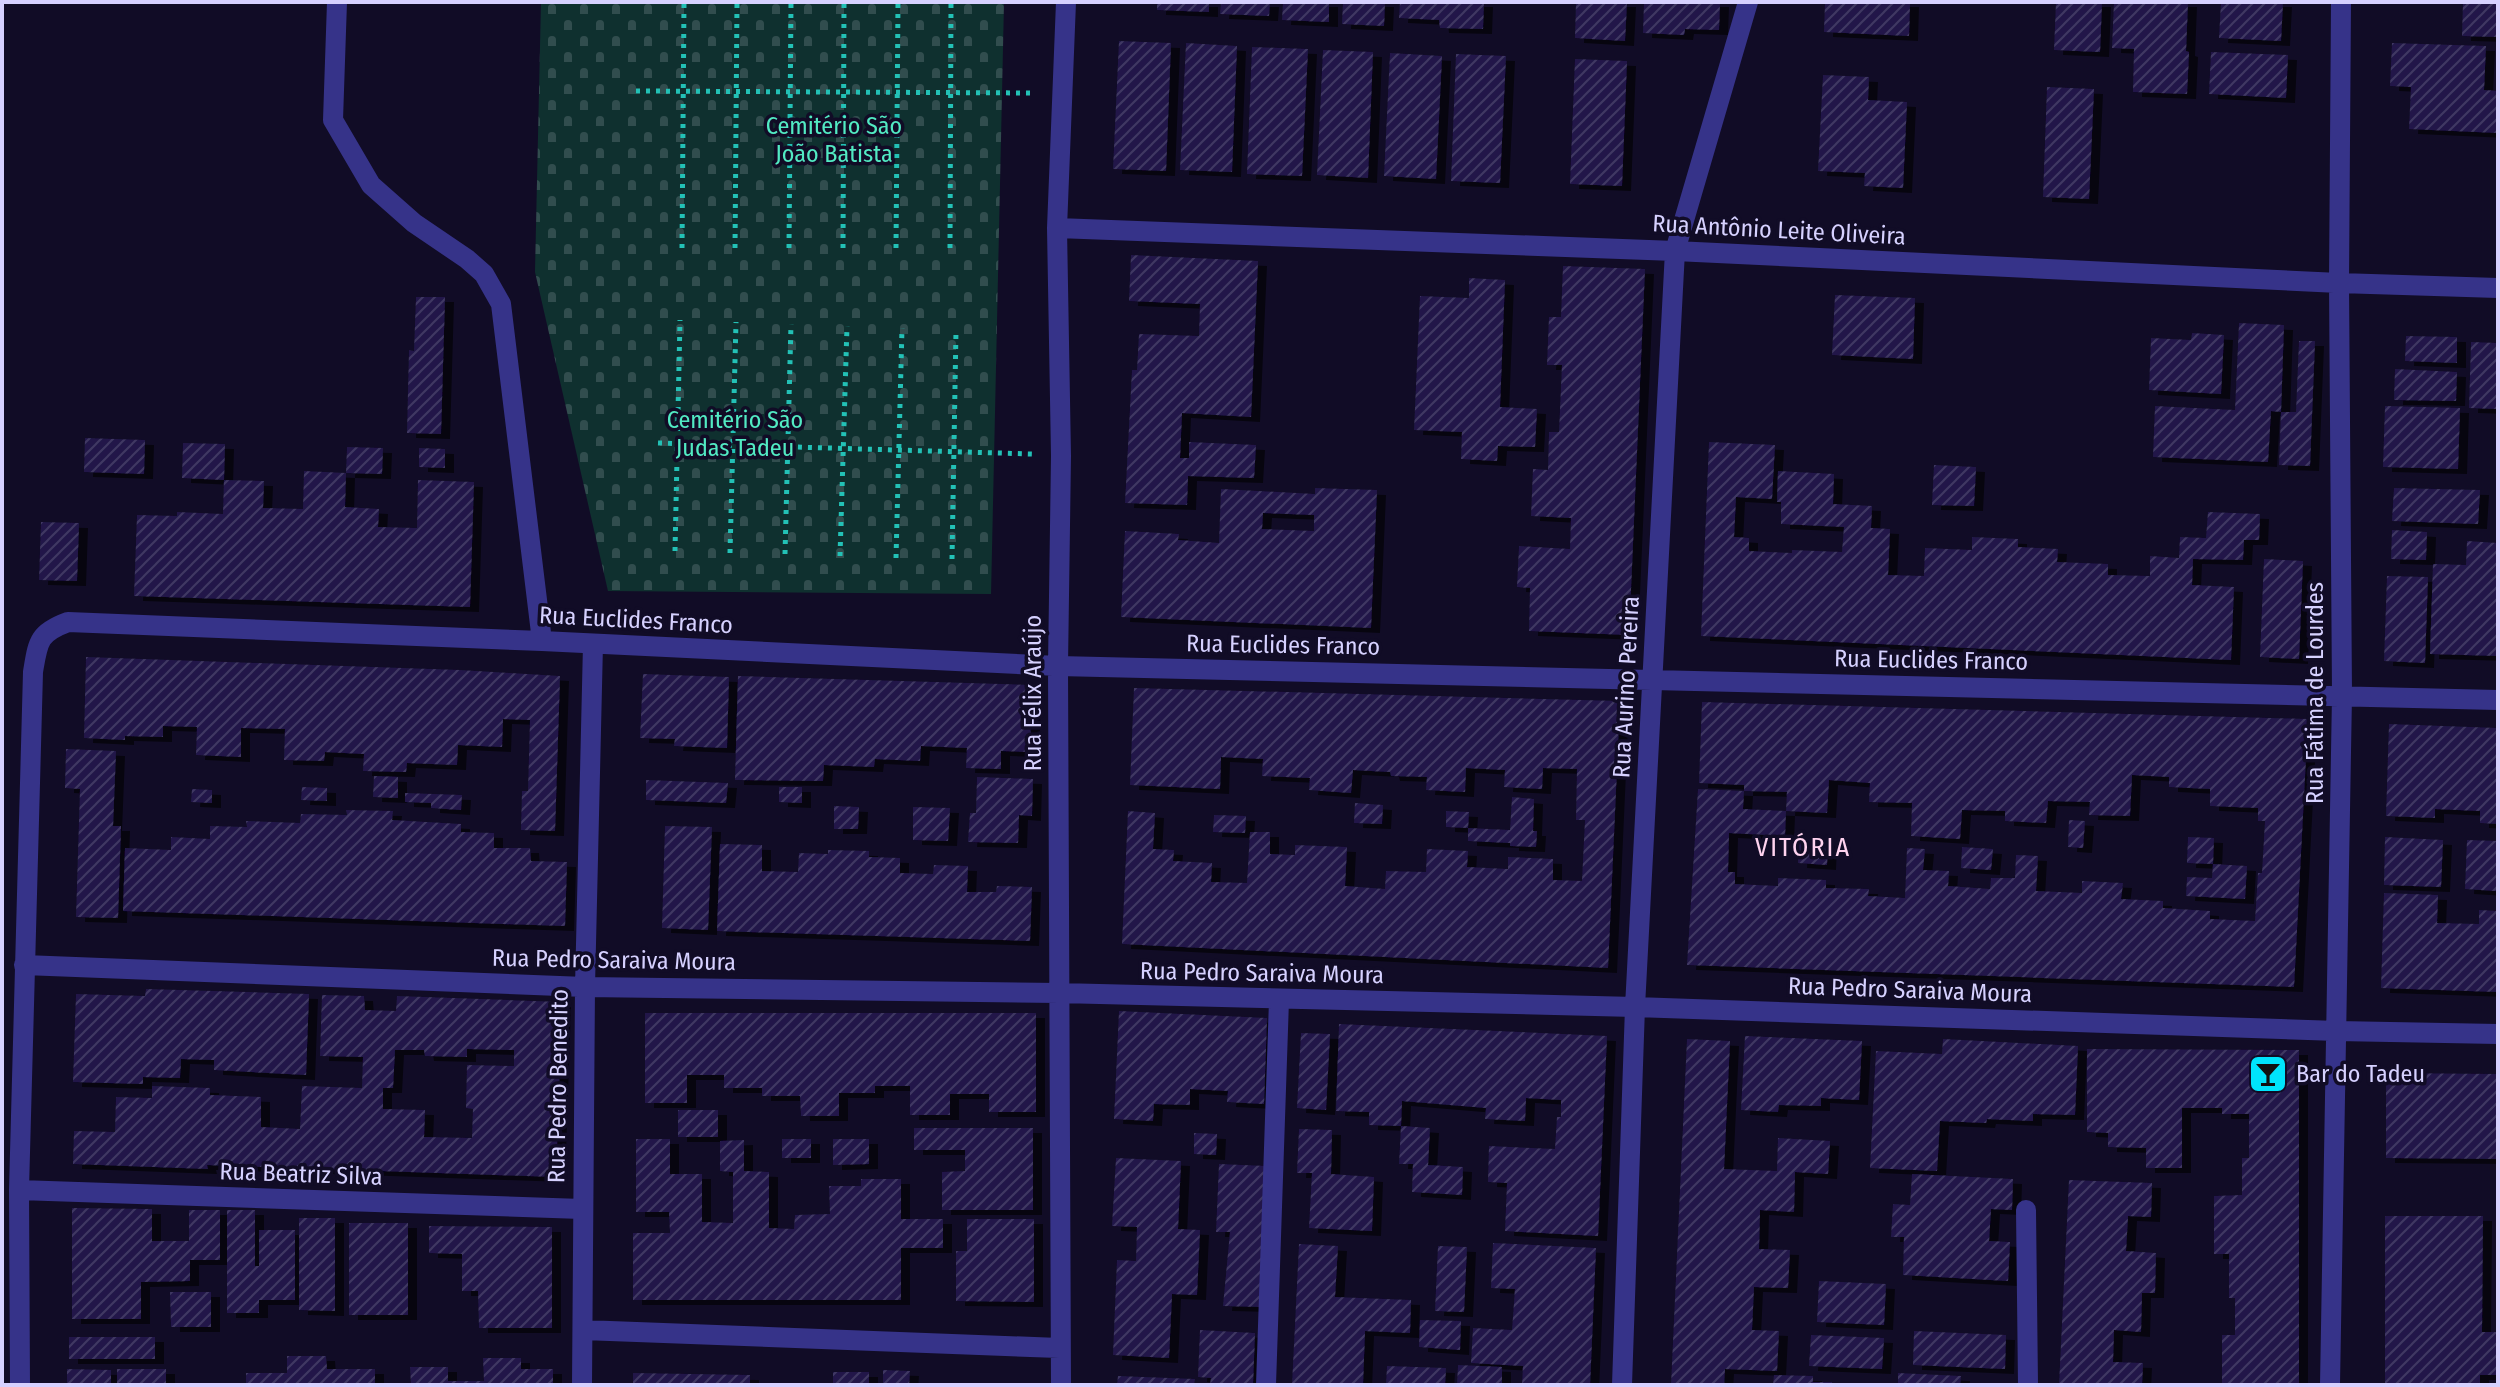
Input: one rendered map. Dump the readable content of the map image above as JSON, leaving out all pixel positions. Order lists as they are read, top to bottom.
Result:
{
  "streets": {
    "street": [
      "Rua Antônio Leite Oliveira",
      "Rua Euclides Franco",
      "Rua Aurino Pereira",
      "Rua Félix Araújo",
      "Rua Fátima de Lourdes",
      "Rua Pedro Saraiva Moura",
      "Rua Pedro Benedito",
      "Rua Beatriz Silva"
    ]
  },
  "crossings": [
    ["Rua Antônio Leite Oliveira", "Rua Aurino Pereira"],
    ["Rua Antônio Leite Oliveira", "Rua Félix Araújo"],
    ["Rua Antônio Leite Oliveira", "Rua Fátima de Lourdes"],
    ["Rua Euclides Franco", "Rua Aurino Pereira"],
    ["Rua Euclides Franco", "Rua Félix Araújo"],
    ["Rua Euclides Franco", "Rua Fátima de Lourdes"],
    ["Rua Euclides Franco", "Rua Pedro Saraiva Moura"],
    ["Rua Euclides Franco", "Rua Pedro Benedito"],
    ["Rua Aurino Pereira", "Rua Pedro Saraiva Moura"],
    ["Rua Félix Araújo", "Rua Pedro Saraiva Moura"],
    ["Rua Fátima de Lourdes", "Rua Pedro Saraiva Moura"],
    ["Rua Pedro Saraiva Moura", "Rua Pedro Benedito"],
    ["Rua Pedro Benedito", "Rua Beatriz Silva"]
  ],
  "districts": ["VITÓRIA"],
  "parks": ["Cemitério São João Batista", "Cemitério São Judas Tadeu"],
  "places": {
    "bar": ["Bar do Tadeu"]
  }
}
